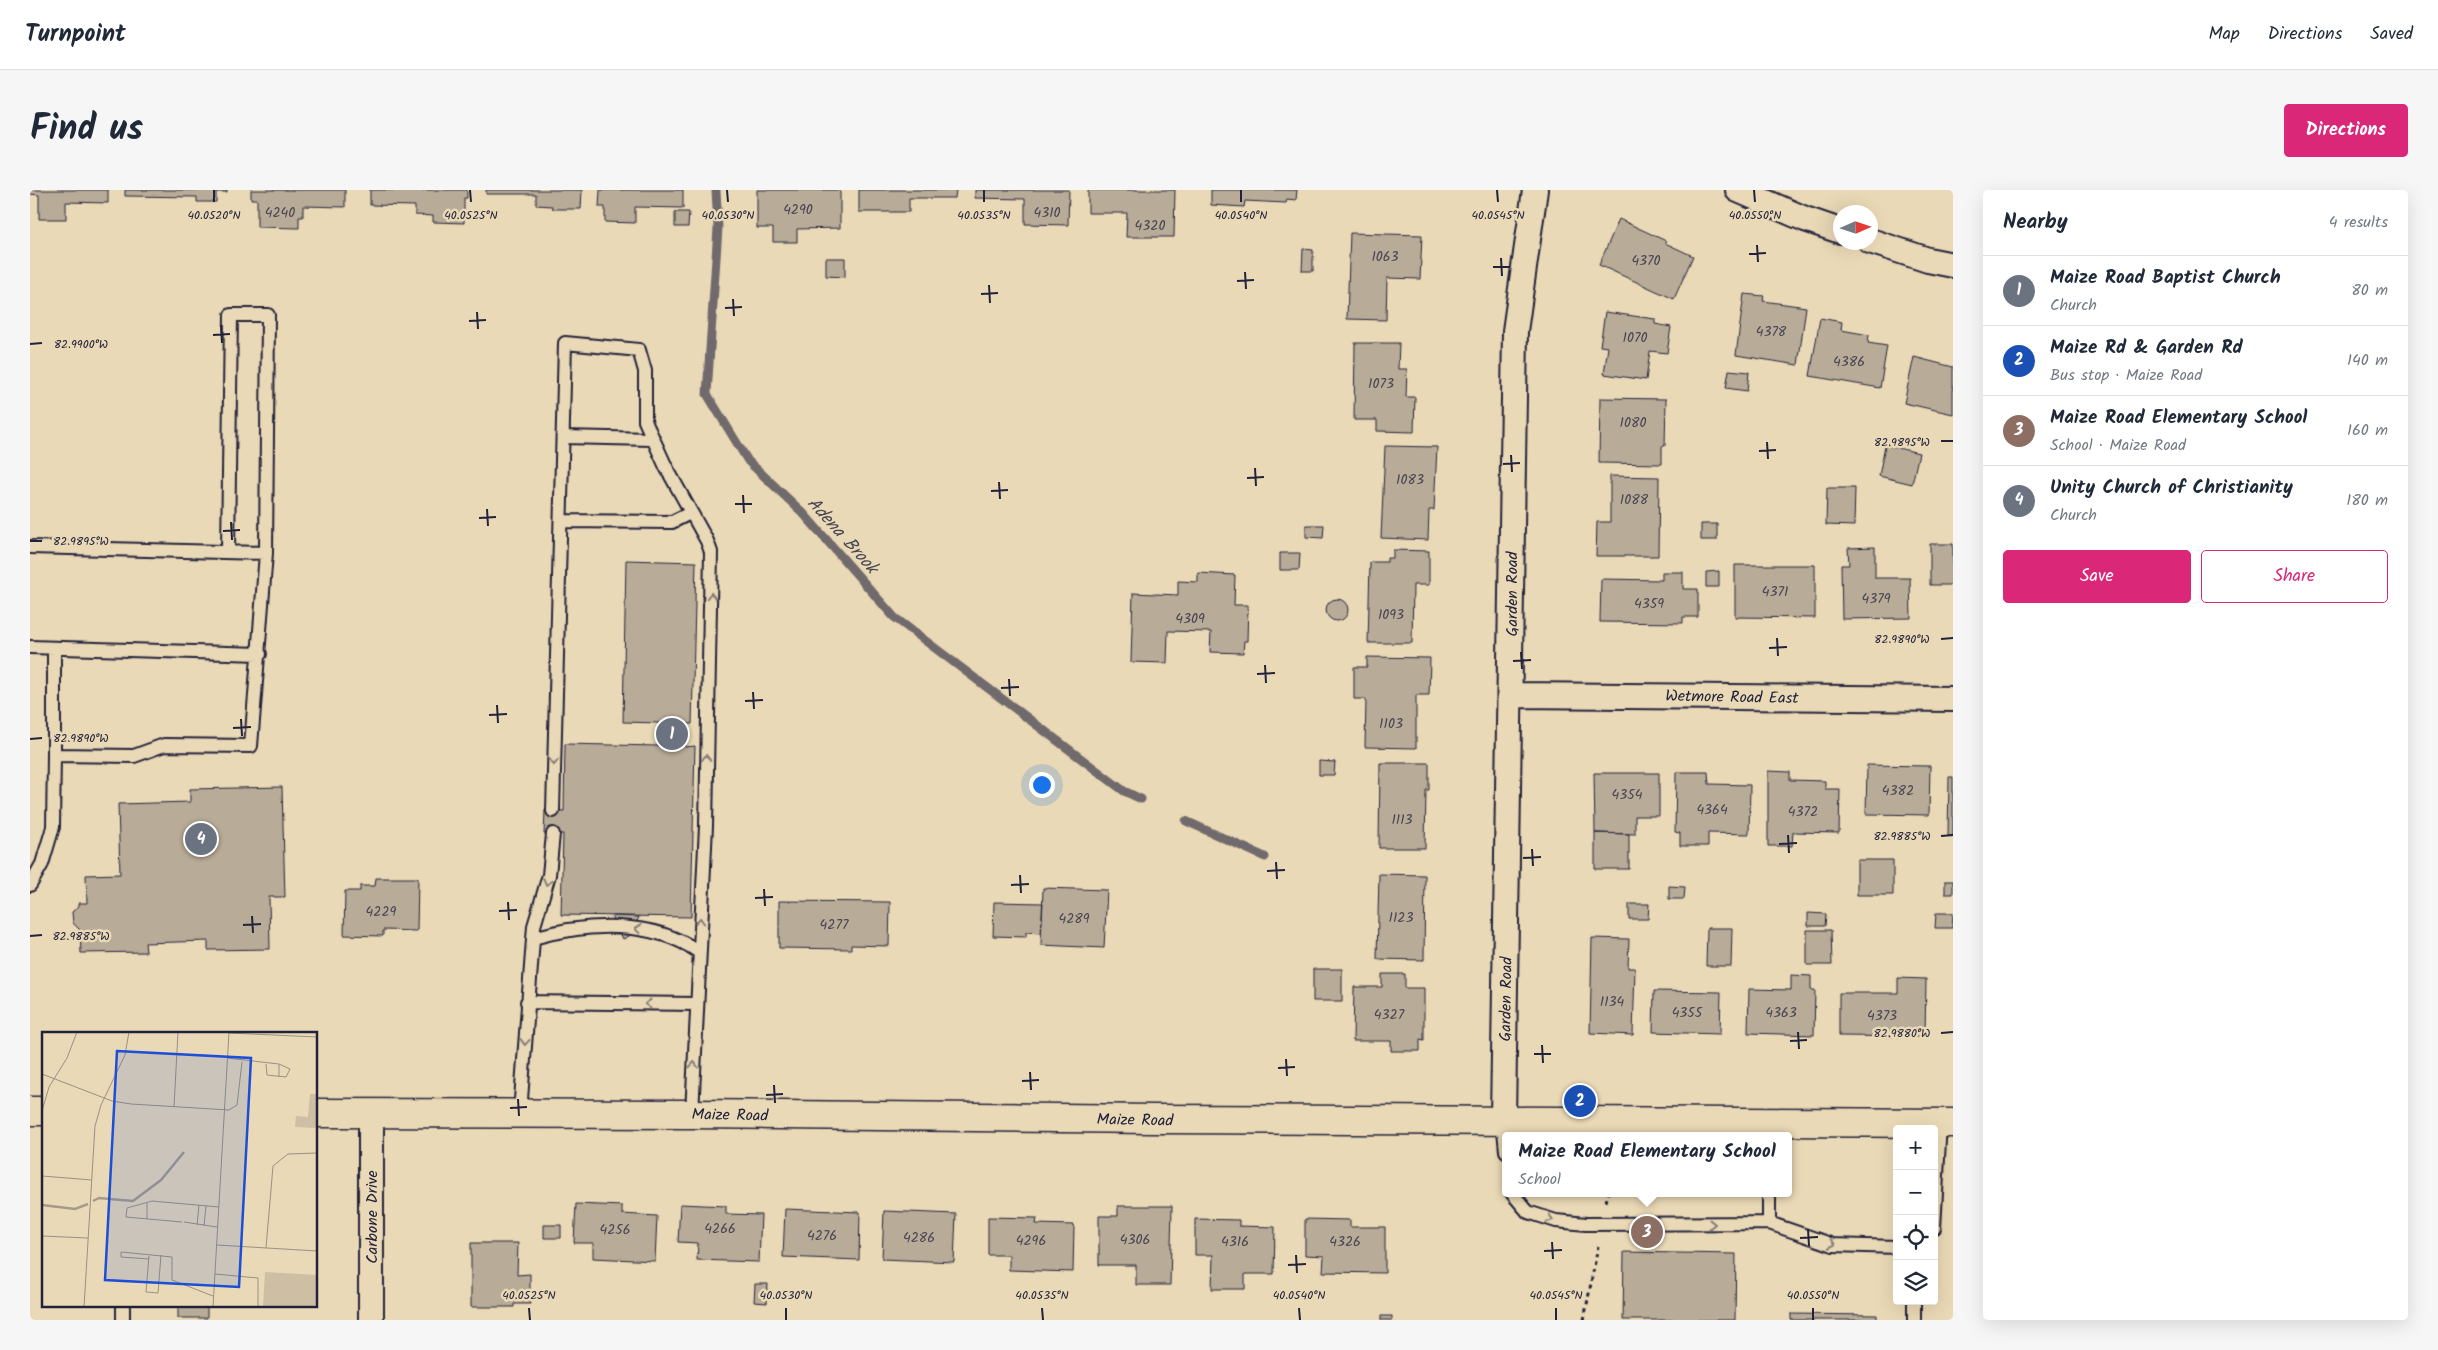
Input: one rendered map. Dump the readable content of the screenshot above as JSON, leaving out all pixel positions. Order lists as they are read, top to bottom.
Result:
{
  "streets": {
    "street": [
      "Garden Road",
      "Wetmore Road East",
      "Maize Road",
      "Carbone Drive"
    ]
  },
  "crossings": [
    ["Garden Road", "Wetmore Road East"],
    ["Garden Road", "Maize Road"],
    ["Maize Road", "Carbone Drive"]
  ],
  "water": ["Adena Brook"],
  "house_numbers": [
    "4290",
    "4240",
    "4310",
    "4320",
    "1063",
    "4370",
    "4378",
    "1070",
    "4386",
    "1073",
    "1080",
    "1083",
    "1088",
    "4371",
    "4379",
    "4359",
    "1093",
    "4309",
    "1103",
    "4382",
    "4354",
    "4364",
    "4372",
    "1113",
    "4229",
    "1123",
    "4289",
    "4277",
    "1134",
    "4355",
    "4363",
    "4327",
    "4373",
    "4266",
    "4256",
    "4276",
    "4286",
    "4306",
    "4296",
    "4316",
    "4326"
  ],
  "north": "right",
  "page": {
    "header": "Turnpoint",
    "nav": ["Map", "Directions", "Saved"],
    "title": "Find us",
    "buttons": [
      "Directions",
      ["Save", "Share"]
    ],
    "heading": ["Nearby", "4 results"],
    "list": [
      {
        "mark": "1",
        "name": "Maize Road Baptist Church",
        "note": "Church",
        "value": "80 m"
      },
      {
        "mark": "2",
        "name": "Maize Rd & Garden Rd",
        "note": "Bus stop · Maize Road",
        "value": "140 m"
      },
      {
        "mark": "3",
        "name": "Maize Road Elementary School",
        "note": "School · Maize Road",
        "value": "160 m"
      },
      {
        "mark": "4",
        "name": "Unity Church of Christianity",
        "note": "Church",
        "value": "180 m"
      }
    ],
    "pins": [
      "1",
      "4",
      "2",
      "3"
    ],
    "map_buttons": ["+", "−"],
    "popup": ["Maize Road Elementary School", "School"]
  },
  "coordinates": [
    "40.0530°N",
    "40.0535°N",
    "40.0540°N",
    "40.0550°N",
    "40.0520°N",
    "40.0525°N",
    "40.0545°N",
    "82.9900°W",
    "82.9895°W",
    "82.9890°W",
    "82.9885°W",
    "82.9880°W"
  ]
}
